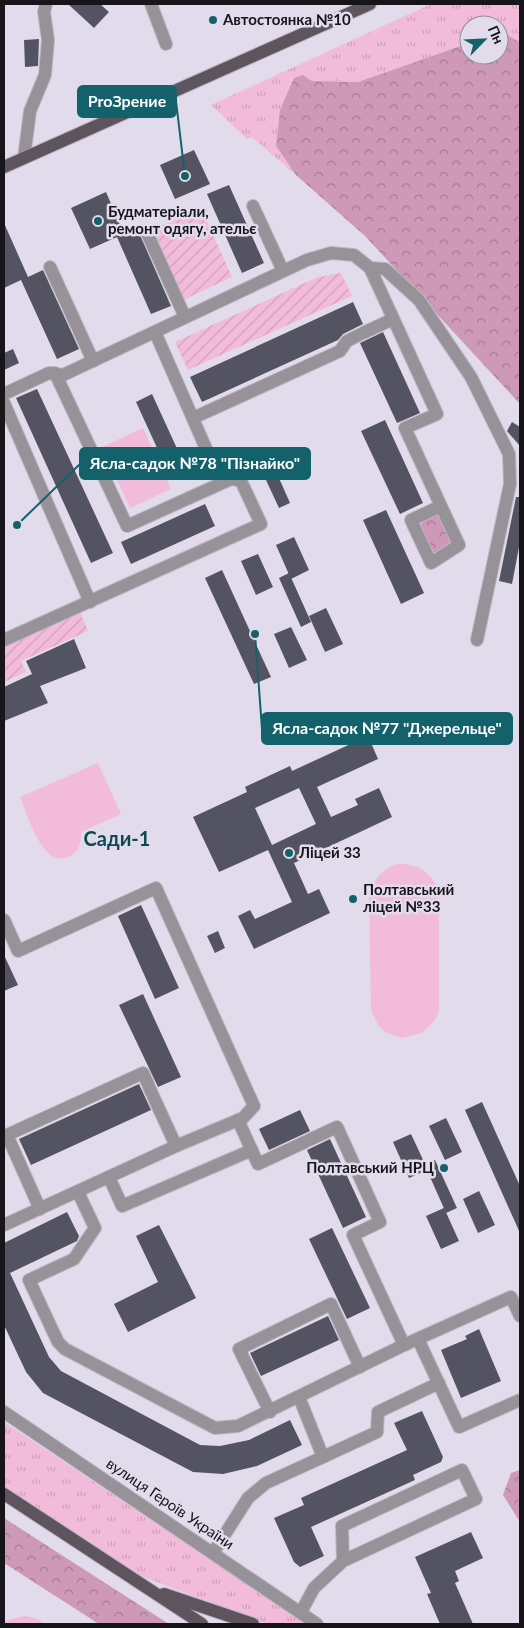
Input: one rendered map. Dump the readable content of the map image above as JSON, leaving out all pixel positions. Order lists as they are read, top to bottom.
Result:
{
  "streets": {
    "street": ["вулиця Героїв України"]
  },
  "districts": ["Сади-1"],
  "places": [
    "Автостоянка №10",
    "ProЗрение",
    "Будматеріали, ремонт одягу, ательє",
    "Ясла-садок №78 \"Пізнайко\"",
    "Ясла-садок №77 \"Джерельце\"",
    "Ліцей 33",
    "Полтавський ліцей №33",
    "Полтавський НРЦ"
  ],
  "north": "top right"
}
